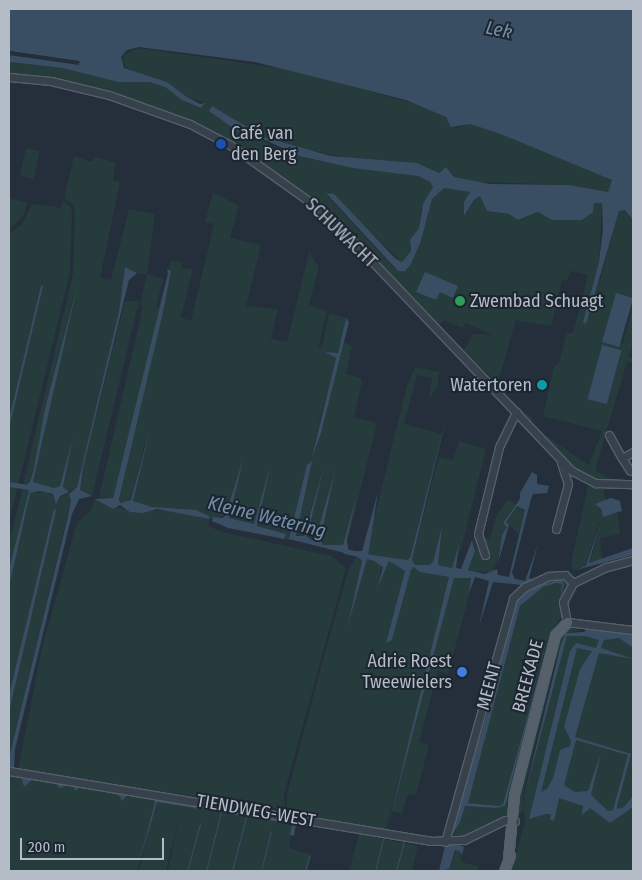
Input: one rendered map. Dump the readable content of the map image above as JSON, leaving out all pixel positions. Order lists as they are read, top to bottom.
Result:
{
  "streets": {
    "main road": ["BREEKADE"],
    "street": ["SCHUWACHT", "MEENT", "TIENDWEG-WEST"]
  },
  "crossings": [
    ["BREEKADE", "TIENDWEG-WEST"],
    ["MEENT", "TIENDWEG-WEST"]
  ],
  "water": ["Lek", "Kleine Wetering"],
  "places": [
    "Café van den Berg",
    "Zwembad Schuagt",
    "Watertoren",
    "Adrie Roest Tweewielers"
  ],
  "scale_bar": "200 m"
}
